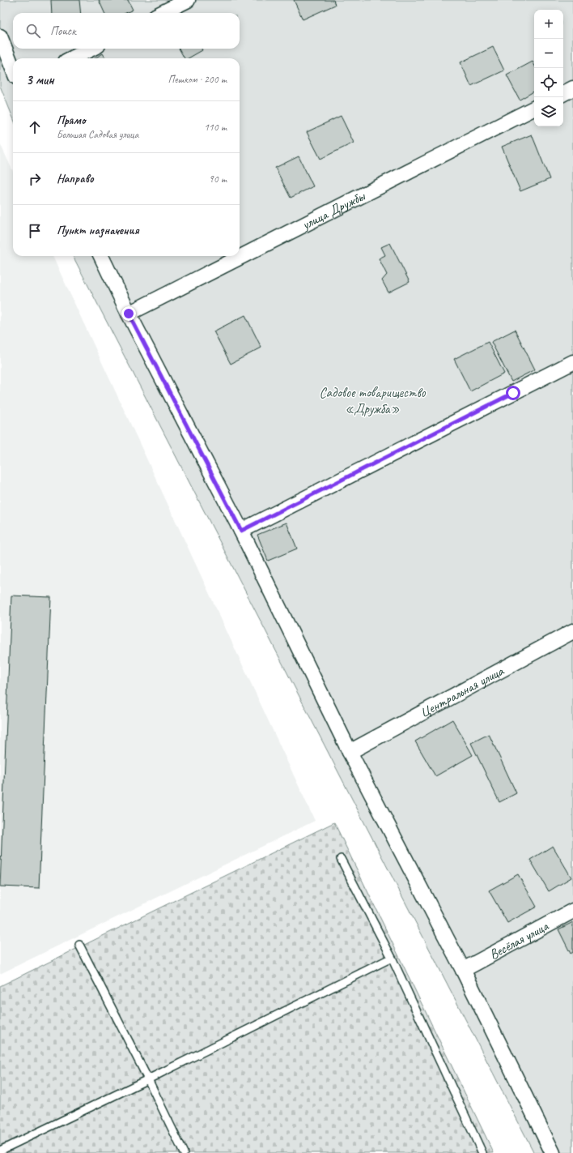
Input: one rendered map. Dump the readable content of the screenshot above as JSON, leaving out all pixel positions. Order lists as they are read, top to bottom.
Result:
{
  "streets": {
    "street": ["улица Дружбы", "Центральная улица", "Весёлая улица"]
  },
  "parks": ["Садовое товарищество «Дружба»"],
  "page": {
    "map_buttons": ["+", "−"],
    "search": "Поиск",
    "heading": ["3 мин", "Пешком · 200 m"],
    "list": [
      ["Прямо", "Большая Садовая улица", "110 m"],
      ["Направо", "90 m"],
      "Пункт назначения"
    ]
  }
}
